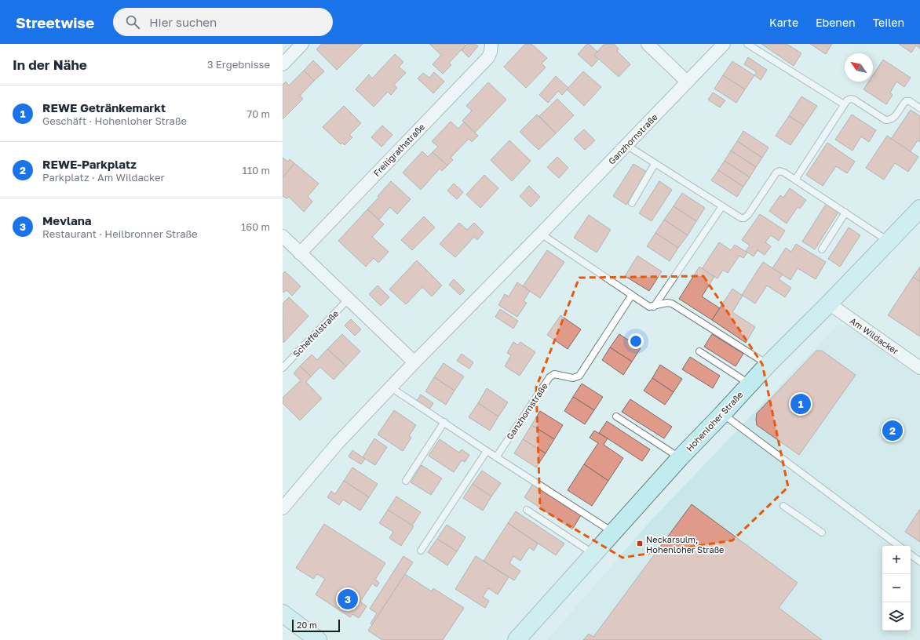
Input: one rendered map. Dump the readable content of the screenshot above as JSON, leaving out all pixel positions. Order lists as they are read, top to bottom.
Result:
{
  "streets": {
    "street": [
      "Ganzhornstraße",
      "Freiligrathstraße",
      "Am Wildacker",
      "Hohenloher Straße"
    ],
    "lane": ["Scheffelstraße"]
  },
  "crossings": [
    ["Am Wildacker", "Hohenloher Straße"]
  ],
  "places": {
    "transit": ["Neckarsulm, Hohenloher Straße"]
  },
  "scale_bar": "20 m",
  "north": "top left",
  "page": {
    "header": "Streetwise",
    "search": "Hier suchen",
    "nav": ["Karte", "Ebenen", "Teilen"],
    "heading": ["In der Nähe", "3 Ergebnisse"],
    "list": [
      {
        "mark": "1",
        "name": "REWE Getränkemarkt",
        "note": "Geschäft · Hohenloher Straße",
        "value": "70 m"
      },
      {
        "mark": "2",
        "name": "REWE-Parkplatz",
        "note": "Parkplatz · Am Wildacker",
        "value": "110 m"
      },
      {
        "mark": "3",
        "name": "Mevlana",
        "note": "Restaurant · Heilbronner Straße",
        "value": "160 m"
      }
    ],
    "pins": ["1", "2", "3"],
    "map_buttons": ["+", "−"],
    "scale": "20 m"
  }
}
